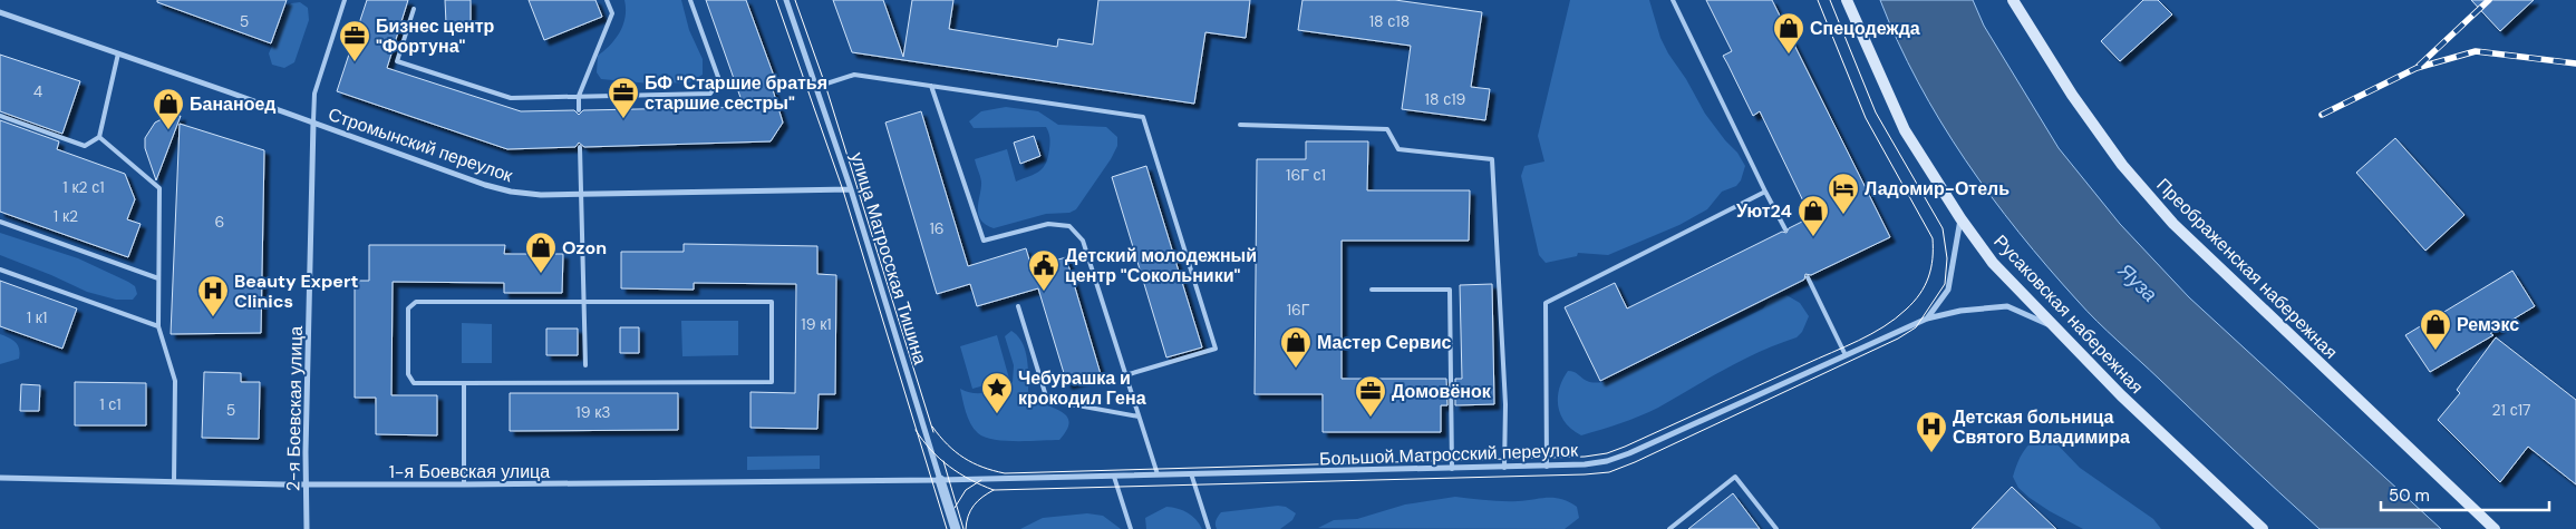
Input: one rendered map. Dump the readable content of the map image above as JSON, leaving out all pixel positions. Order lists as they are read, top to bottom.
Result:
{
  "streets": {
    "main road": ["Преображенская набережная", "Русаковская набережная"],
    "street": [
      "Стромынский переулок",
      "улица Матросская Тишина",
      "2-я Боевская улица",
      "Большой Матросский переулок",
      "1-я Боевская улица"
    ]
  },
  "crossings": [
    ["Стромынский переулок", "улица Матросская Тишина"],
    ["Стромынский переулок", "2-я Боевская улица"],
    ["улица Матросская Тишина", "Большой Матросский переулок"],
    ["улица Матросская Тишина", "1-я Боевская улица"],
    ["Русаковская набережная", "Большой Матросский переулок"],
    ["2-я Боевская улица", "1-я Боевская улица"],
    ["Большой Матросский переулок", "1-я Боевская улица"]
  ],
  "water": ["Яуза"],
  "places": {
    "shop": [
      "Спецодежда",
      "Бананоед",
      "Уют24",
      "Ozon",
      "Ремэкс",
      "Мастер Сервис"
    ],
    "office": ["Бизнес центр \"Фортуна\"", "БФ \"Старшие братья старшие сестры\"", "Домовёнок"],
    "hotel": ["Ладомир-Отель"],
    "public building": ["Детский молодежный центр \"Сокольники\""],
    "hospital": ["Beauty Expert Clinics", "Детская больница Святого Владимира"],
    "place": ["Чебурашка и крокодил Гена"]
  },
  "house_numbers": [
    "5",
    "18 с18",
    "4",
    "18 с19",
    "16Г с1",
    "1 к2 с1",
    "1 к2",
    "6",
    "16",
    "16Г",
    "1 к1",
    "19 к1",
    "1 с1",
    "5",
    "21 с17",
    "19 к3"
  ],
  "scale_bar": "50 m"
}
